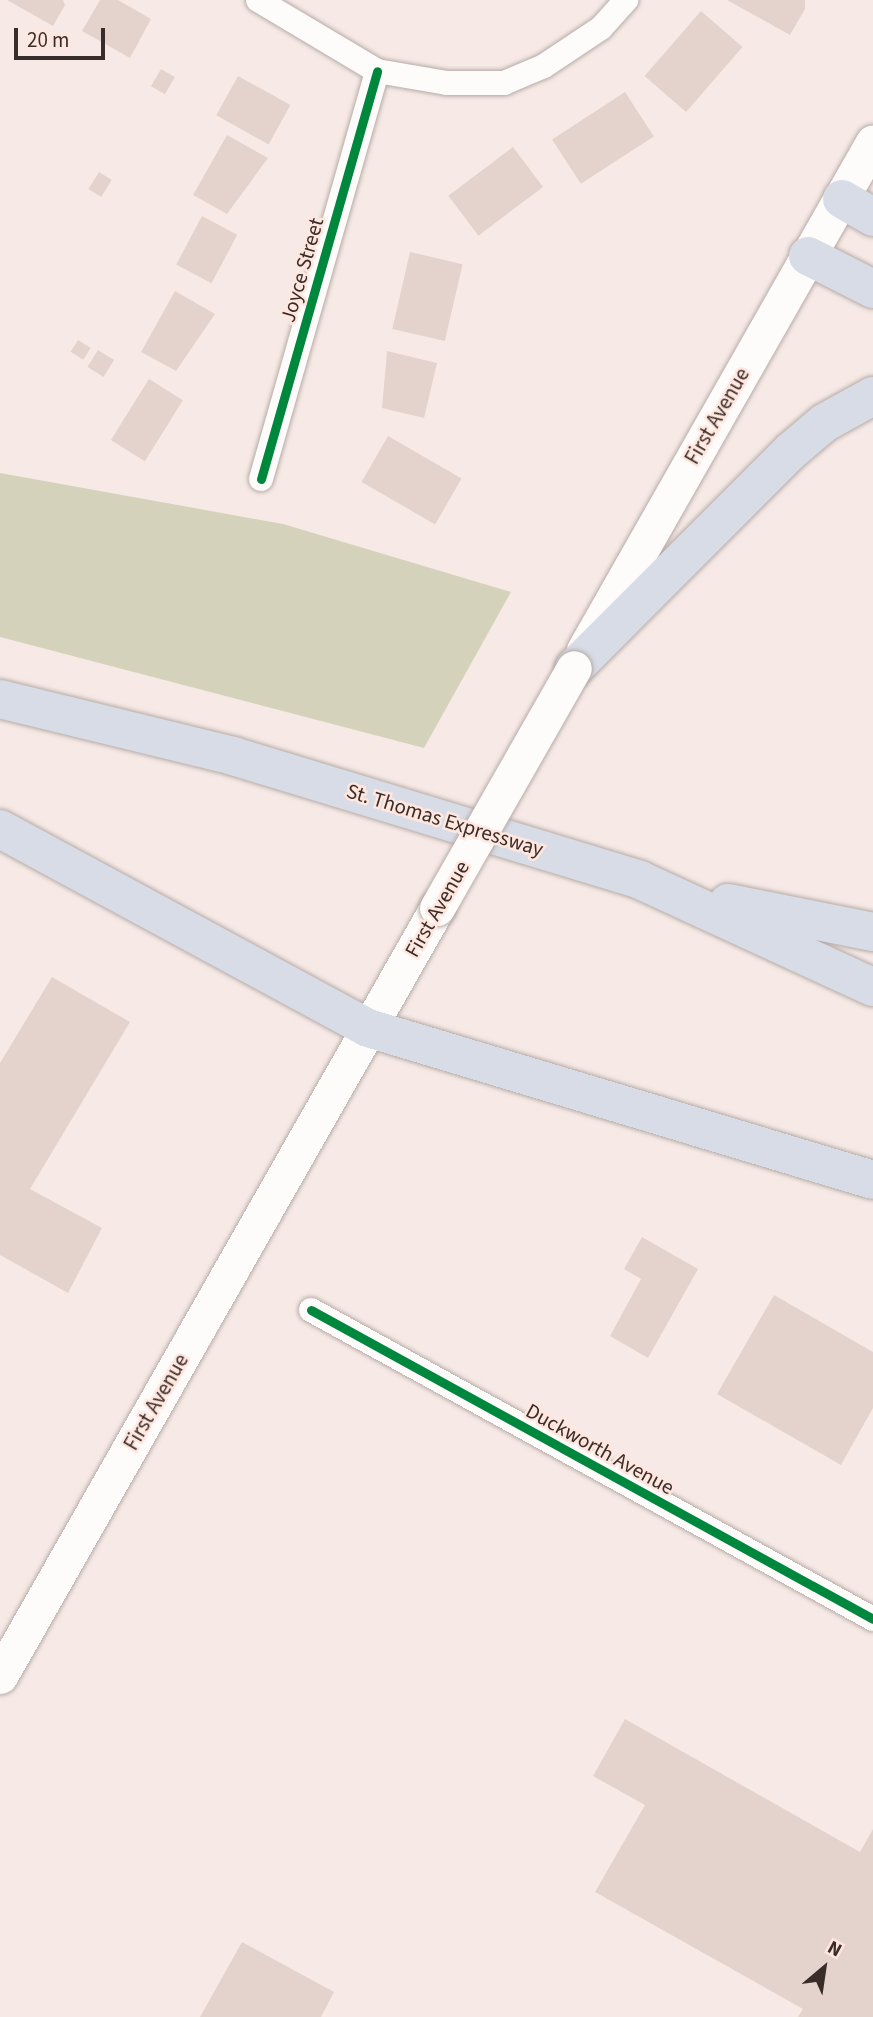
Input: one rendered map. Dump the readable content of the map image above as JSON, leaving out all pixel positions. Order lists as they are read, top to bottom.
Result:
{
  "streets": {
    "highway": ["St. Thomas Expressway"],
    "main road": ["First Avenue"],
    "street": ["Joyce Street", "Duckworth Avenue"]
  },
  "scale_bar": "20 m",
  "north": "top right"
}
